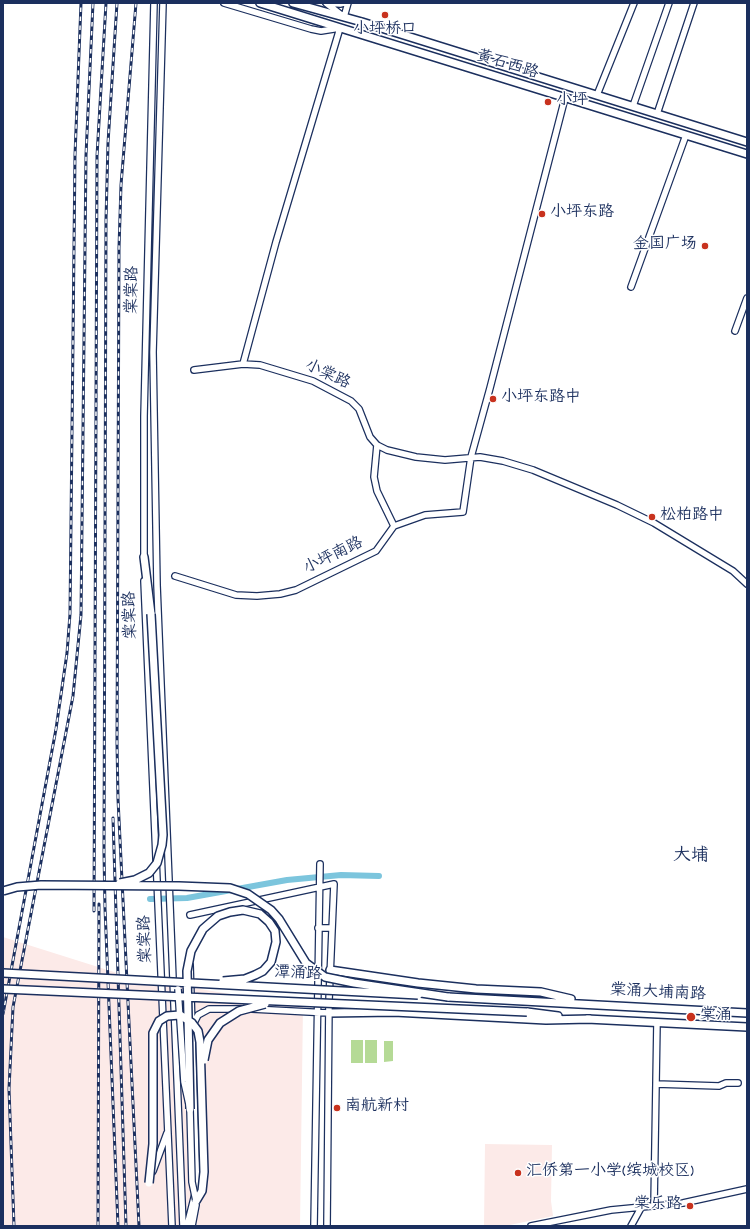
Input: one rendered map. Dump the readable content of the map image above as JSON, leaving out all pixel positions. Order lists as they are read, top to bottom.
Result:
{
  "streets": {
    "main road": ["黄石西路", "潭涌路", "棠涌大埔南路"],
    "street": ["棠棠路", "小棠路", "小坪南路"]
  },
  "crossings": [
    ["潭涌路", "棠涌大埔南路"]
  ],
  "districts": ["大埔"],
  "places": [
    "小坪桥口",
    "小坪",
    "小坪东路",
    "金国广场",
    "小坪东路中",
    "松柏路中",
    "棠涌",
    "南航新村",
    "汇侨第一小学(缤城校区)",
    "棠乐路"
  ]
}
